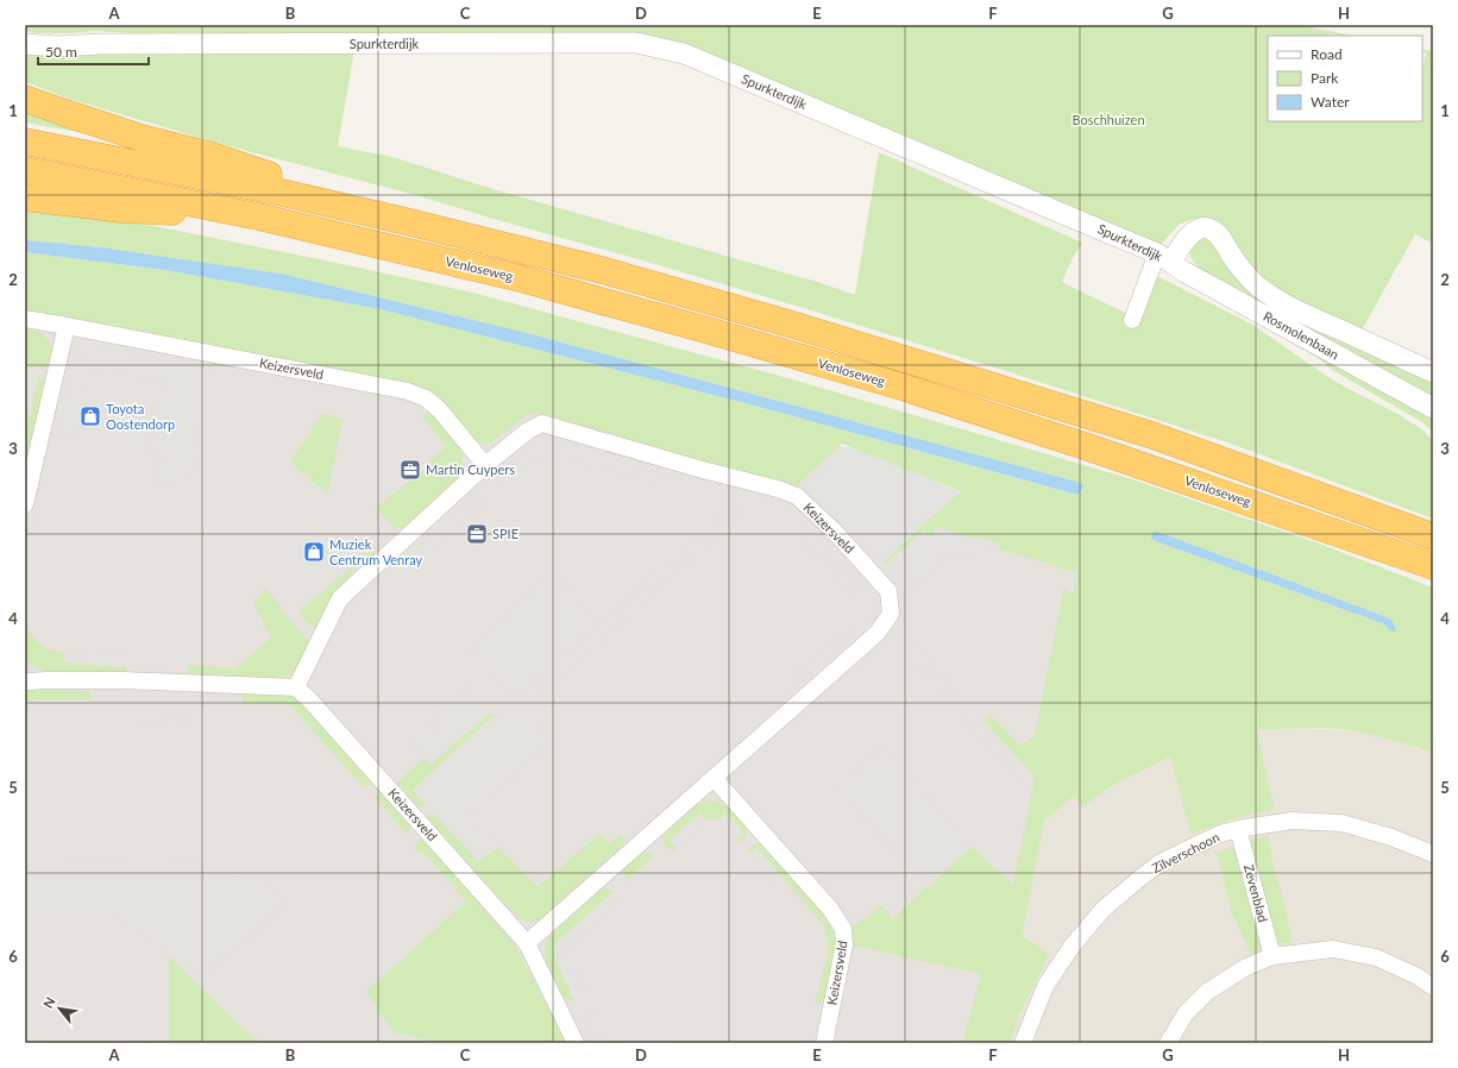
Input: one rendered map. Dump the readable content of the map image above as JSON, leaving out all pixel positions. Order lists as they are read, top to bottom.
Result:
{
  "streets": {
    "highway": ["Venloseweg"],
    "street": [
      "Spurkterdijk",
      "Rosmolenbaan",
      "Keizersveld",
      "Zilverschoon",
      "Zevenblad"
    ]
  },
  "crossings": [
    ["Spurkterdijk", "Rosmolenbaan"],
    ["Zilverschoon", "Zevenblad"]
  ],
  "parks": ["Boschhuizen"],
  "places": {
    "shop": ["Toyota Oostendorp", "Muziek Centrum Venray"],
    "office": ["Martin Cuypers", "SPIE"]
  },
  "legend": ["Road", "Park", "Water"],
  "scale_bar": "50 m",
  "north": "top left",
  "grid": {
    "columns": [
      "A",
      "B",
      "C",
      "D",
      "E",
      "F",
      "G",
      "H"
    ],
    "rows": [
      "1",
      "2",
      "3",
      "4",
      "5",
      "6"
    ]
  }
}
